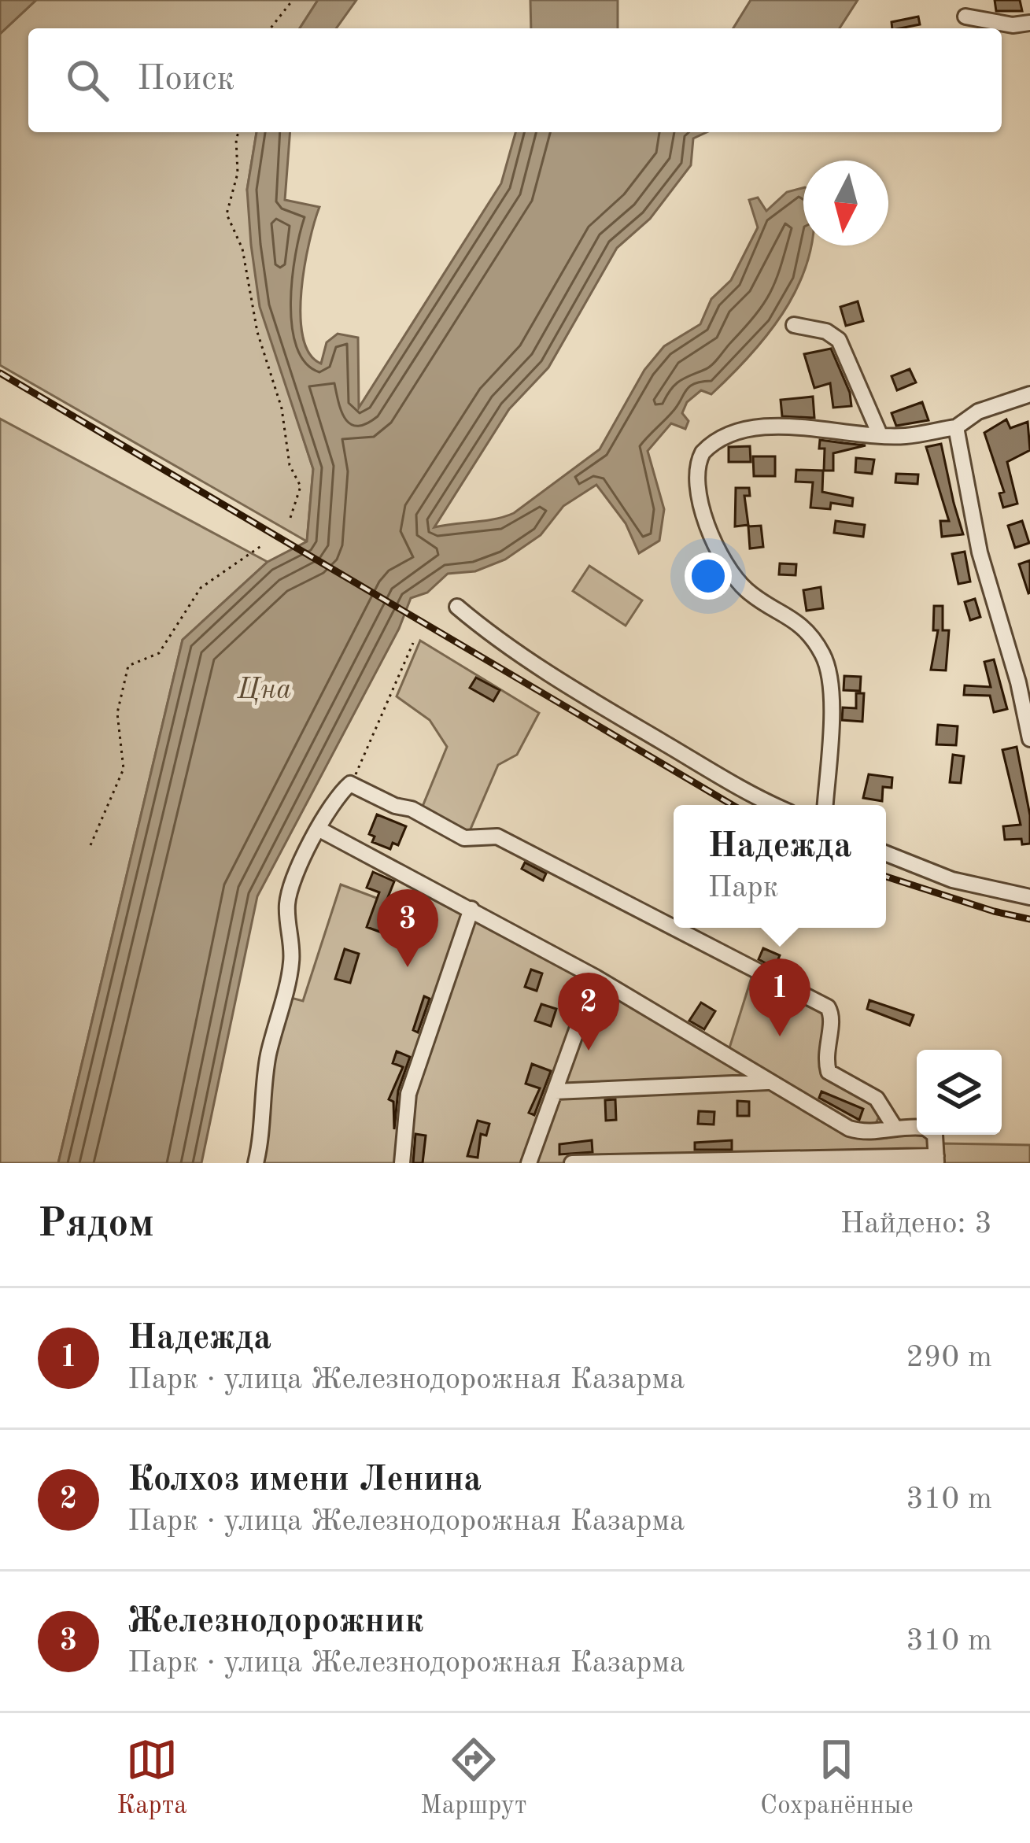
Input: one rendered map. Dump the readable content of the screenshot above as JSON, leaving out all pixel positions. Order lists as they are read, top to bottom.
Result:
{
  "water": ["Цна"],
  "north": "bottom",
  "page": {
    "search": "Поиск",
    "popup": ["Надежда", "Парк"],
    "pins": ["3", "1", "2"],
    "heading": ["Рядом", "Найдено: 3"],
    "list": [
      {
        "mark": "1",
        "name": "Надежда",
        "note": "Парк · улица Железнодорожная Казарма",
        "value": "290 m"
      },
      {
        "mark": "2",
        "name": "Колхоз имени Ленина",
        "note": "Парк · улица Железнодорожная Казарма",
        "value": "310 m"
      },
      {
        "mark": "3",
        "name": "Железнодорожник",
        "note": "Парк · улица Железнодорожная Казарма",
        "value": "310 m"
      }
    ],
    "nav": ["Карта", "Маршрут", "Сохранённые"]
  }
}
